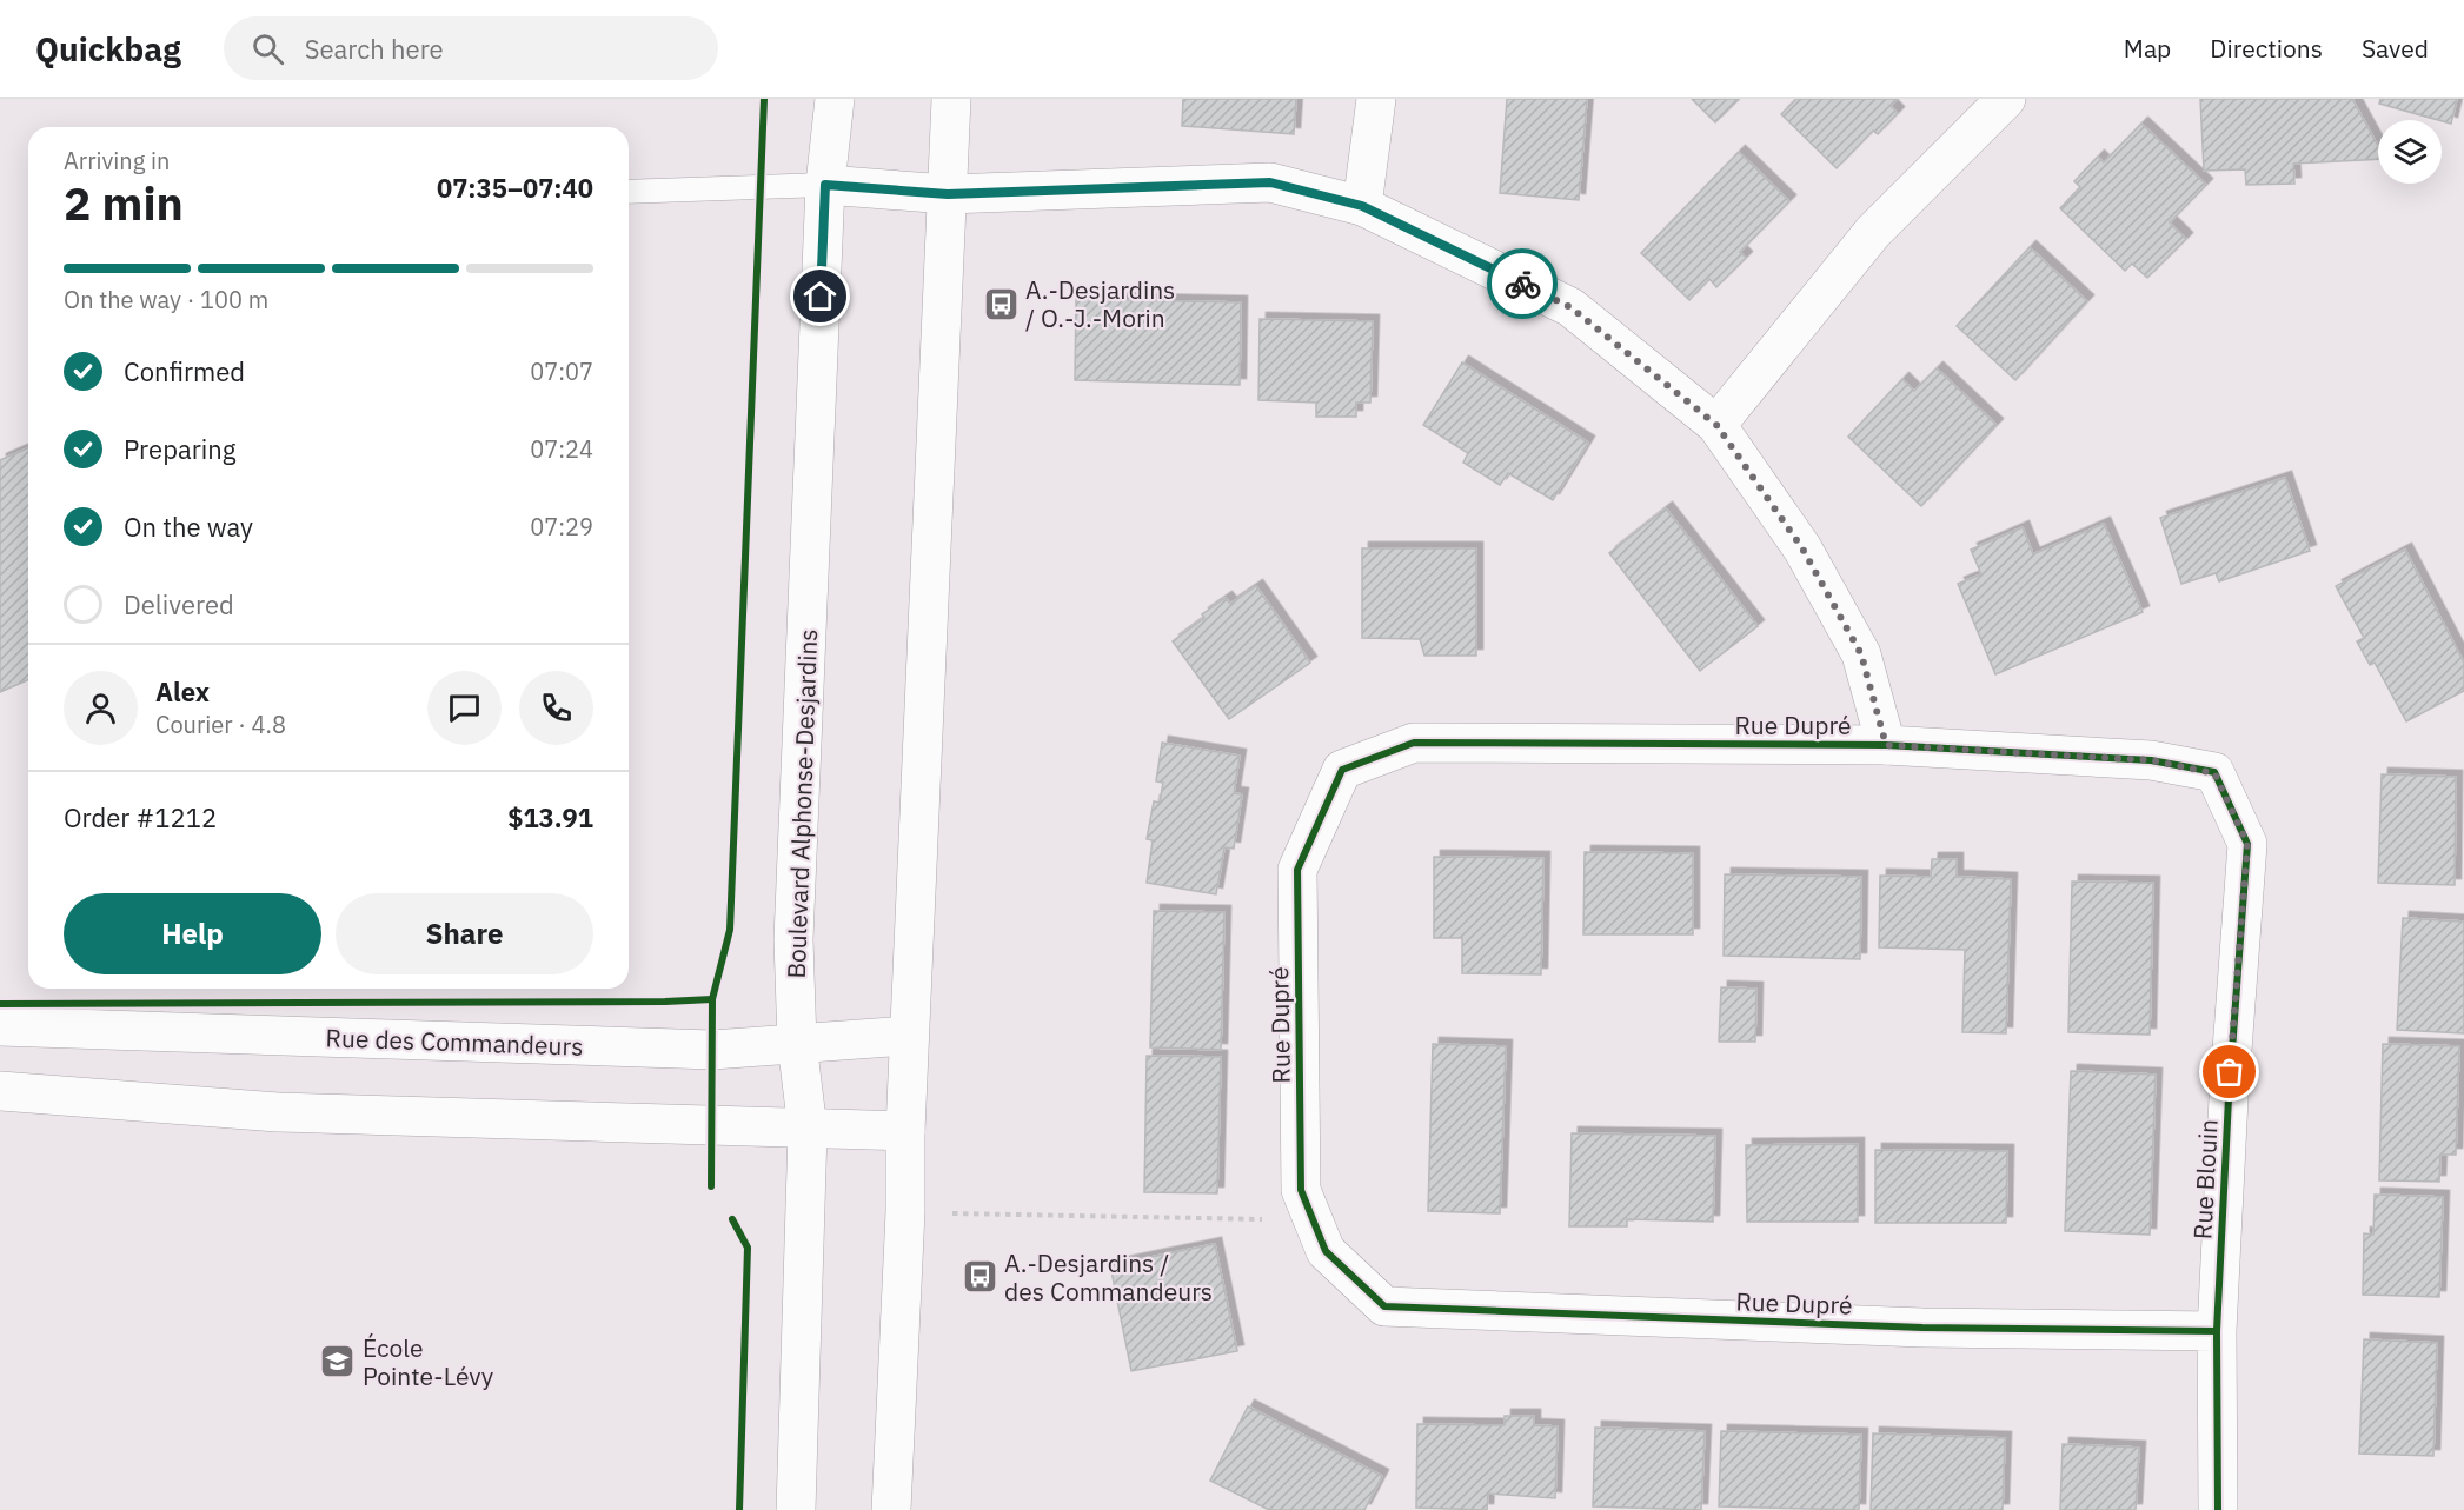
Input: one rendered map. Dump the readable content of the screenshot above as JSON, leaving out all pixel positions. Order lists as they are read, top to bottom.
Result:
{
  "streets": {
    "street": [
      "Rue Dupré",
      "Boulevard Alphonse-Desjardins",
      "Rue des Commandeurs",
      "Rue Blouin"
    ]
  },
  "crossings": [
    ["Rue Dupré", "Rue Blouin"],
    ["Boulevard Alphonse-Desjardins", "Rue des Commandeurs"]
  ],
  "places": {
    "bus stop": ["A.-Desjardins / O.-J.-Morin", "A.-Desjardins / des Commandeurs"],
    "school or university": ["École Pointe-Lévy"]
  },
  "page": {
    "header": "Quickbag",
    "search": "Search here",
    "nav": ["Map", "Directions", "Saved"],
    "heading": ["2 min", "Arriving in", "07:35–07:40"],
    "panel": [
      "Alex",
      "Courier · 4.8",
      "Order #1212",
      "$13.91"
    ],
    "bar": "On the way · 100 m",
    "list": [
      ["Confirmed", "07:07"],
      ["Preparing", "07:24"],
      ["On the way", "07:29"],
      "Delivered"
    ],
    "buttons": ["Help", "Share"]
  }
}
